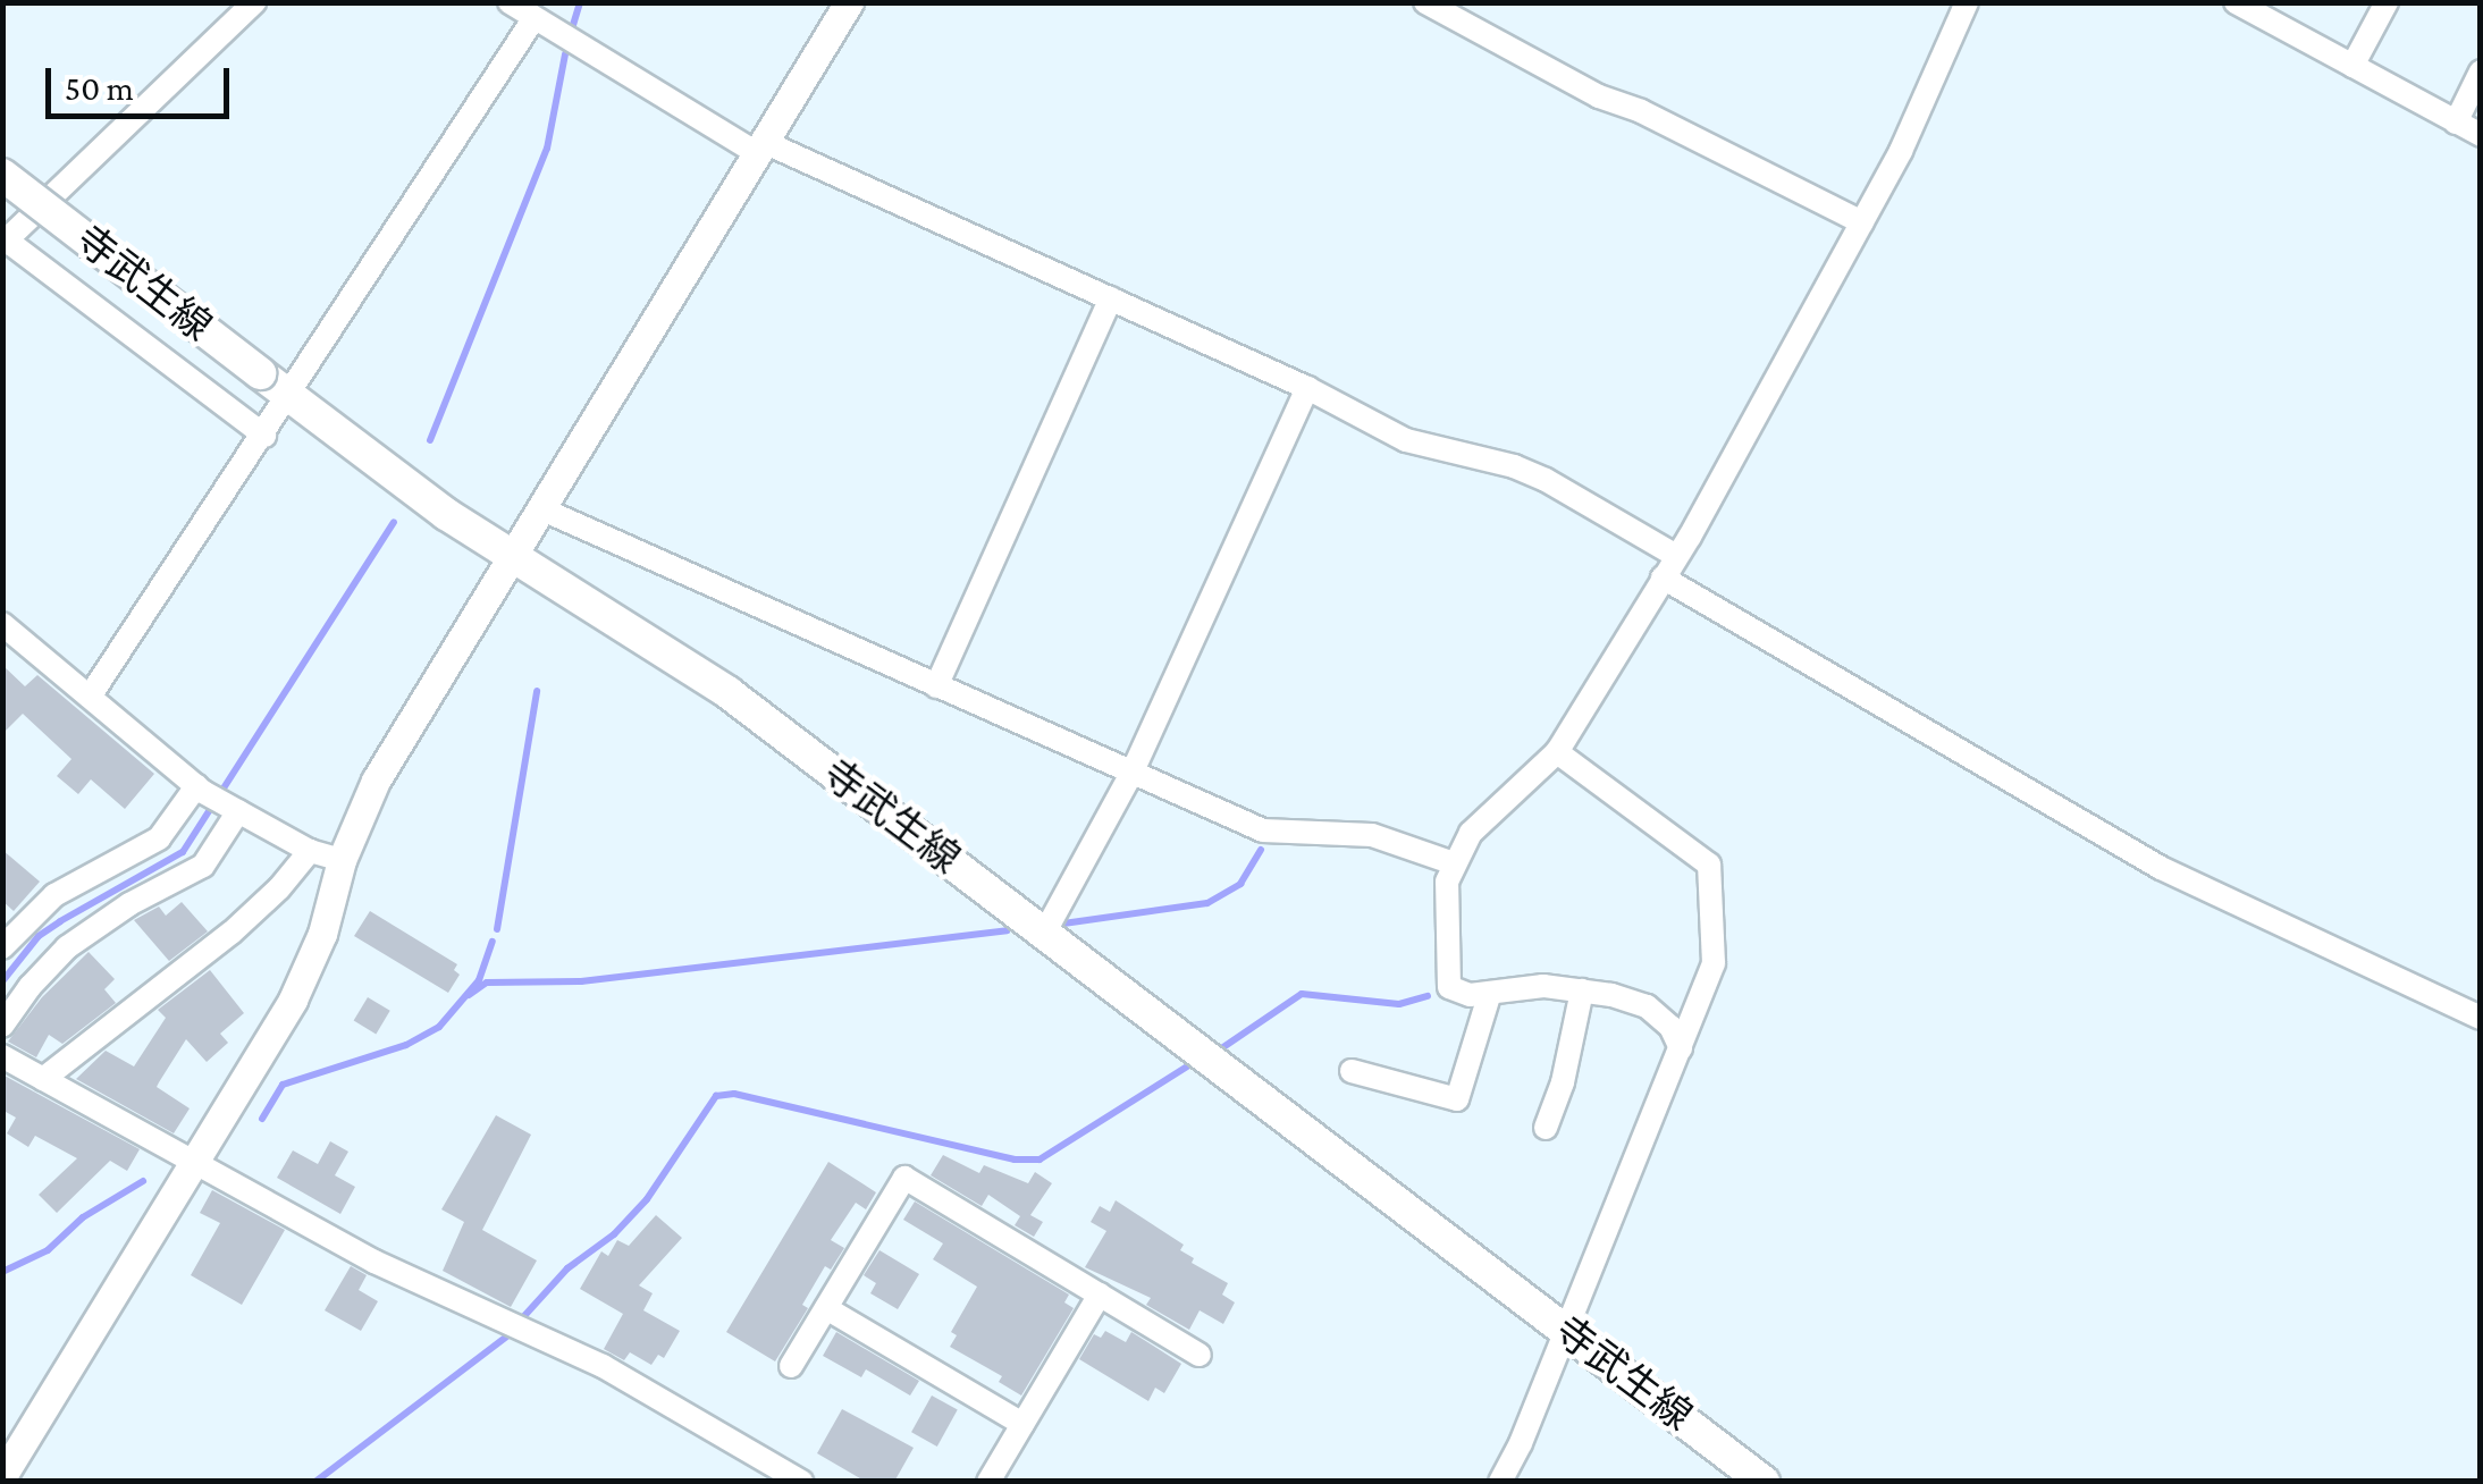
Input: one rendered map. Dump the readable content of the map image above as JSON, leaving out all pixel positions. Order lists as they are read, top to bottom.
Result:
{
  "streets": {
    "main road": ["寺武生線"]
  },
  "scale_bar": "50 m"
}
